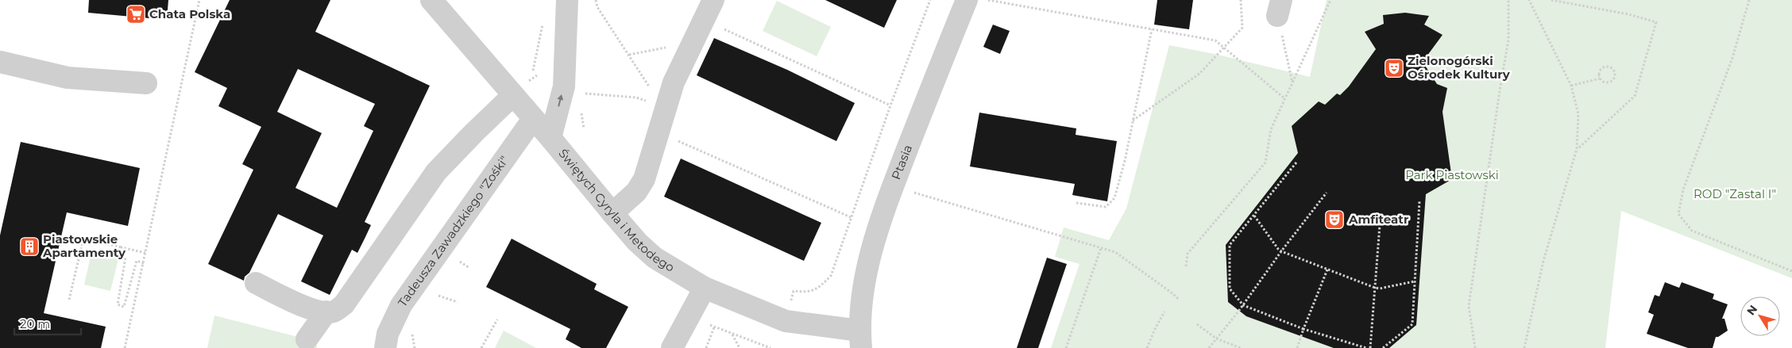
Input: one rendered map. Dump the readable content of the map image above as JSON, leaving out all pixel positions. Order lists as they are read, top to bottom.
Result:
{
  "streets": {
    "street": ["Ptasia", "Świętych Cyryla i Metodego", "Tadeusza Zawadzkiego \"Zośki\""]
  },
  "crossings": [
    ["Ptasia", "Świętych Cyryla i Metodego"],
    ["Świętych Cyryla i Metodego", "Tadeusza Zawadzkiego \"Zośki\""]
  ],
  "parks": ["Park Piastowski", "ROD \"Zastal I\""],
  "places": {
    "supermarket": ["Chata Polska"],
    "theatre": ["Zielonogórski Ośrodek Kultury", "Amfiteatr"],
    "building": ["Piastowskie Apartamenty"]
  },
  "scale_bar": "20 m",
  "north": "top left"
}
